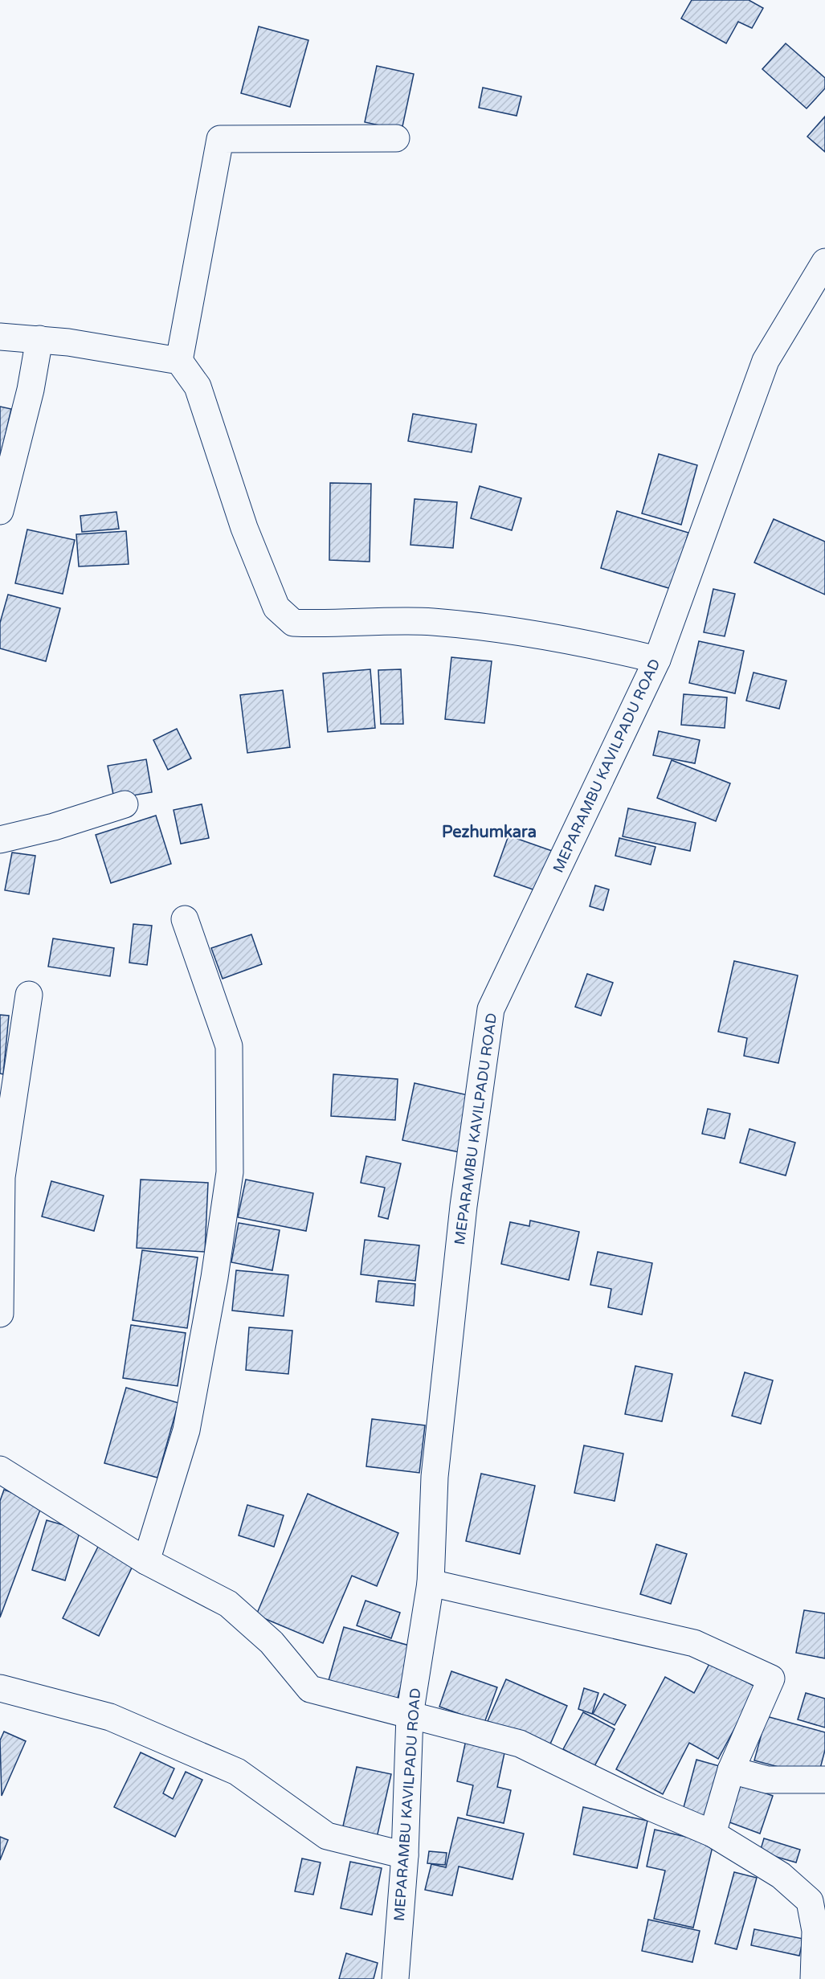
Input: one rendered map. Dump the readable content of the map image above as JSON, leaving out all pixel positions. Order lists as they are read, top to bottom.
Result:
{
  "streets": {
    "street": ["MEPARAMBU KAVILPADU ROAD"]
  },
  "districts": ["Pezhumkara"]
}
